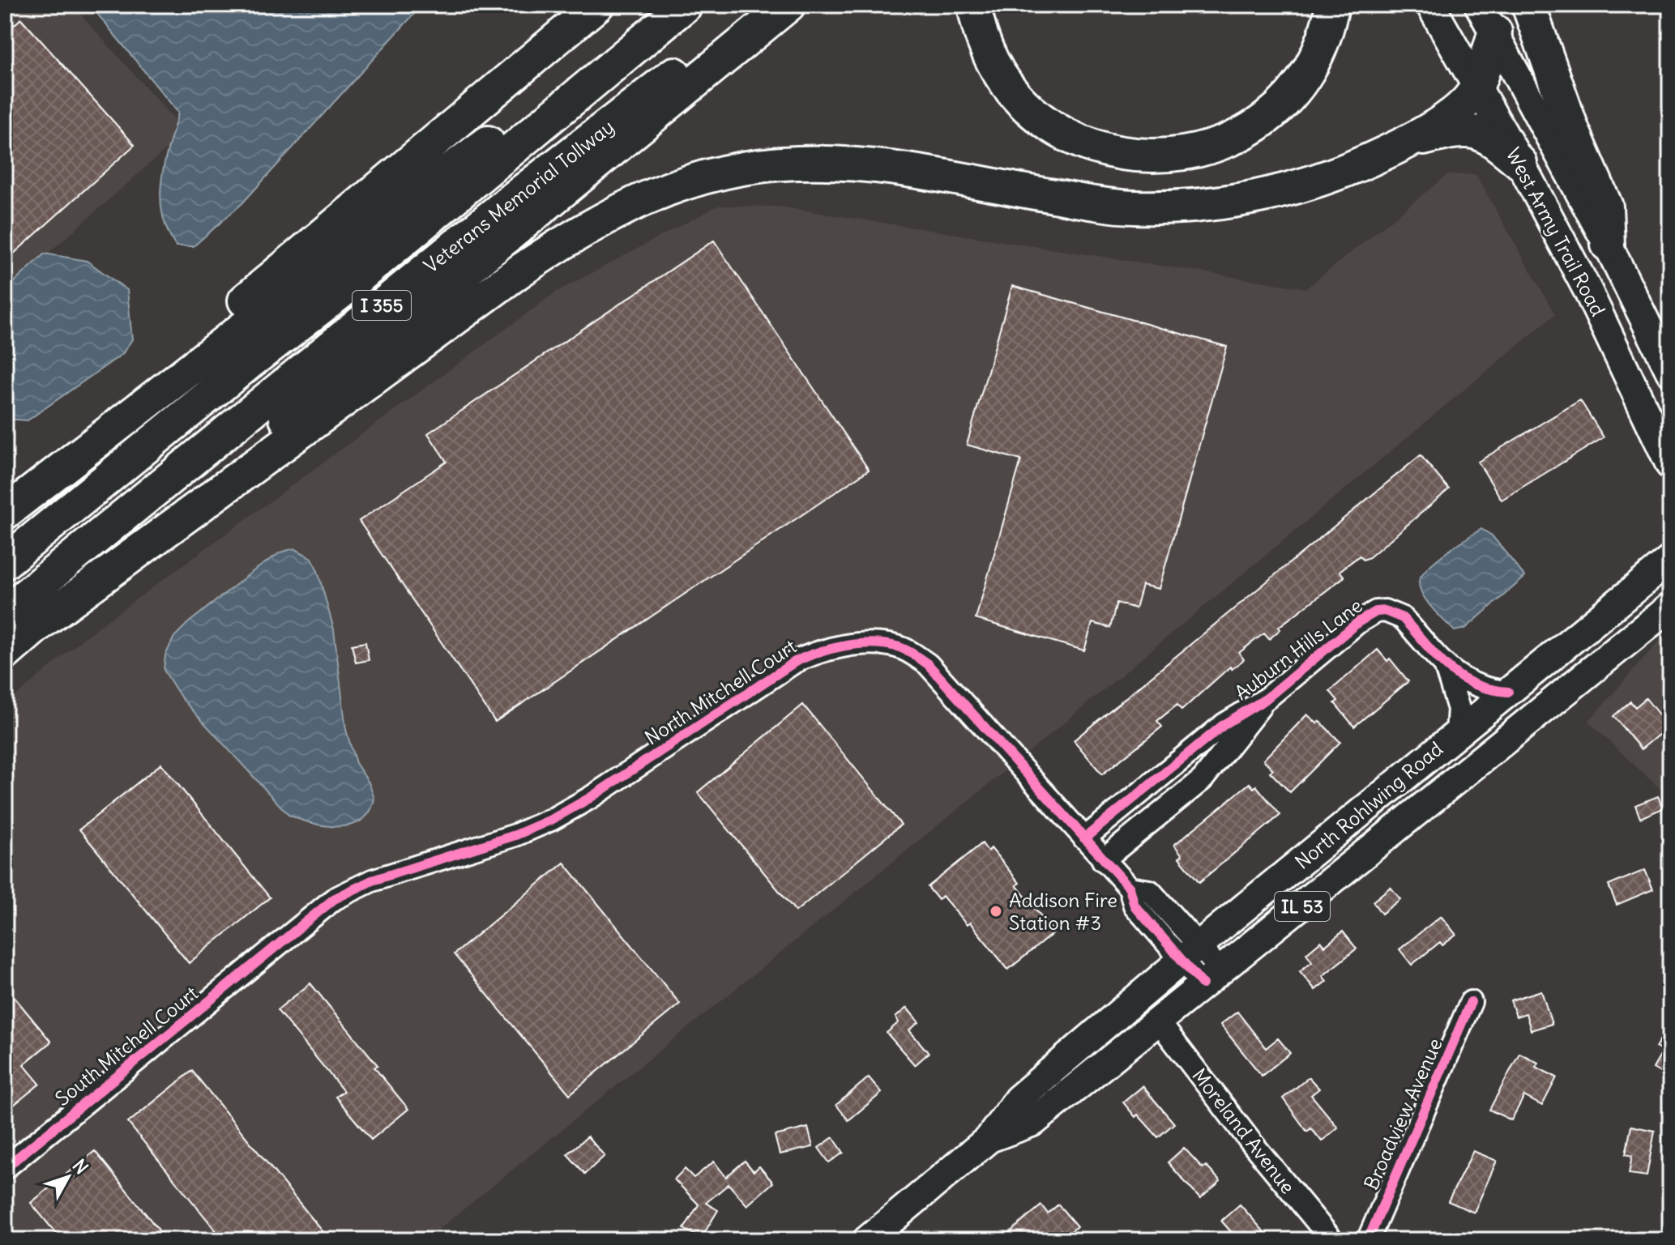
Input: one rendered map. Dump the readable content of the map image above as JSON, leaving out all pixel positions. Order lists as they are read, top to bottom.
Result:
{
  "streets": {
    "highway": ["Veterans Memorial Tollway", "I 355"],
    "main road": ["West Army Trail Road", "North Rohlwing Road", "IL 53"],
    "street": [
      "Auburn Hills Lane",
      "North Mitchell Court",
      "South Mitchell Court",
      "Broadview Avenue",
      "Moreland Avenue"
    ]
  },
  "crossings": [
    ["Auburn Hills Lane", "North Mitchell Court"],
    ["Auburn Hills Lane", "North Rohlwing Road"],
    ["North Mitchell Court", "North Rohlwing Road"],
    ["North Mitchell Court", "South Mitchell Court"],
    ["North Rohlwing Road", "Moreland Avenue"]
  ],
  "places": ["Addison Fire Station #3"],
  "north": "top right"
}
